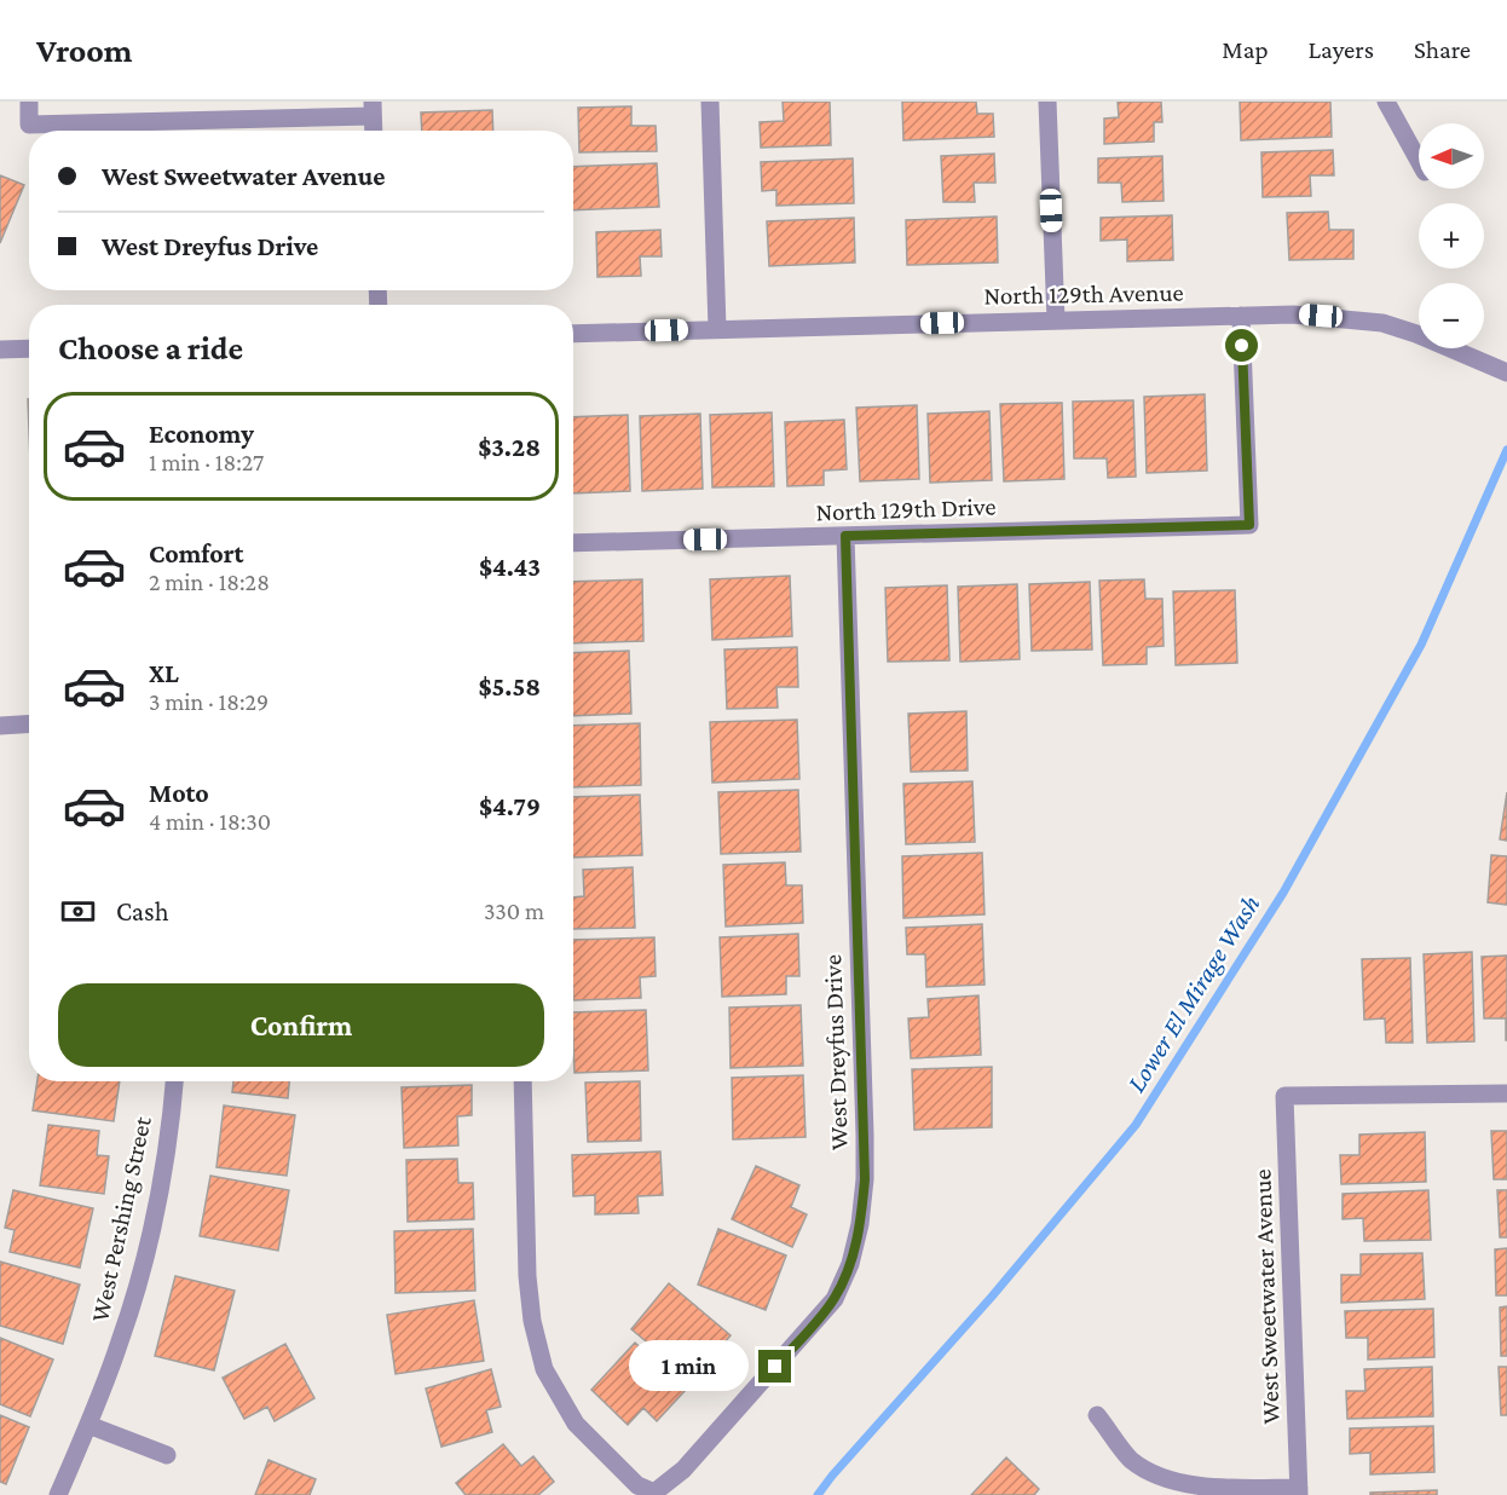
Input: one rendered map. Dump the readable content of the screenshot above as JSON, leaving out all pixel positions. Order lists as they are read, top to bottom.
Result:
{
  "streets": {
    "street": [
      "North 129th Avenue",
      "North 129th Drive",
      "West Dreyfus Drive",
      "West Pershing Street",
      "West Sweetwater Avenue"
    ]
  },
  "crossings": [
    ["North 129th Avenue", "North 129th Drive"],
    ["North 129th Drive", "West Dreyfus Drive"]
  ],
  "water": ["Lower El Mirage Wash"],
  "north": "left",
  "page": {
    "header": "Vroom",
    "nav": ["Map", "Layers", "Share"],
    "map_buttons": ["+", "−"],
    "banner": ["West Sweetwater Avenue", "West Dreyfus Drive"],
    "heading": "Choose a ride",
    "list": [
      {
        "name": "Economy",
        "note": "1 min · 18:27",
        "value": "$3.28"
      },
      {
        "name": "Comfort",
        "note": "2 min · 18:28",
        "value": "$4.43"
      },
      {
        "name": "XL",
        "note": "3 min · 18:29",
        "value": "$5.58"
      },
      {
        "name": "Moto",
        "note": "4 min · 18:30",
        "value": "$4.79"
      }
    ],
    "pay": ["Cash", "330 m"],
    "buttons": "Confirm",
    "bubble": "1 min"
  }
}
